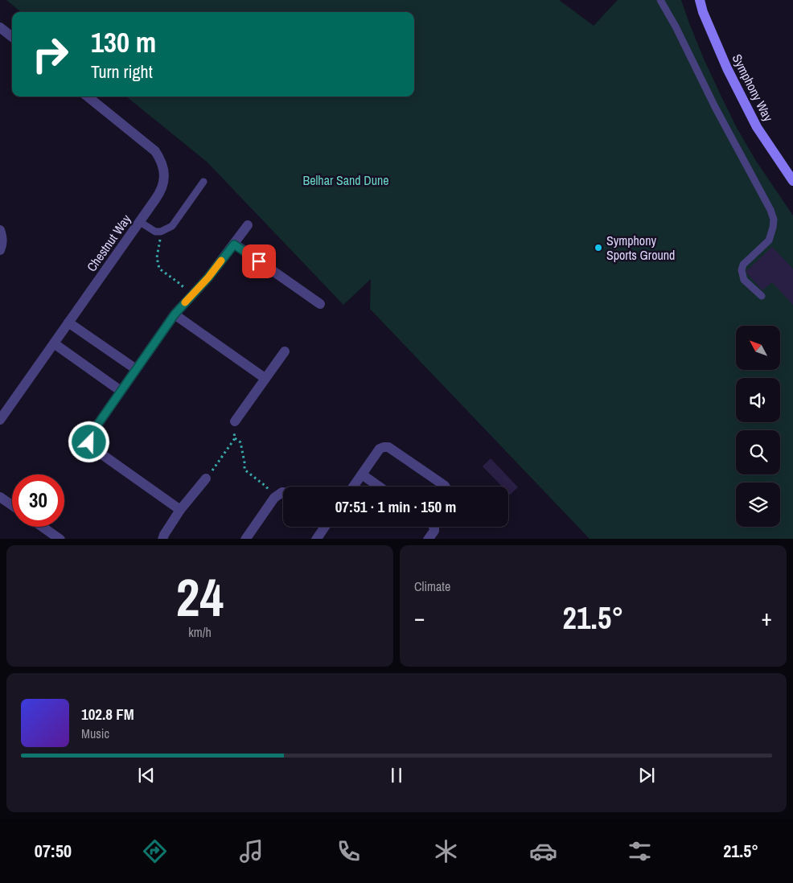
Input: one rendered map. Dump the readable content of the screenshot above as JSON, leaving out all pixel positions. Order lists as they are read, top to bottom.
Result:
{
  "streets": {
    "main road": ["Symphony Way"],
    "street": ["Chestnut Way"]
  },
  "parks": ["Belhar Sand Dune"],
  "places": ["Symphony Sports Ground"],
  "north": "top left",
  "page": {
    "turn": ["130 m", "Turn right"],
    "limit": "30",
    "trip": "07:51 · 1 min · 150 m",
    "tile": [
      ["24", "km/h"],
      "Climate"
    ],
    "heat": ["−", "21.5°", "+"],
    "song": ["102.8 FM", "Music"],
    "tabs": ["07:50", "21.5°"]
  }
}
